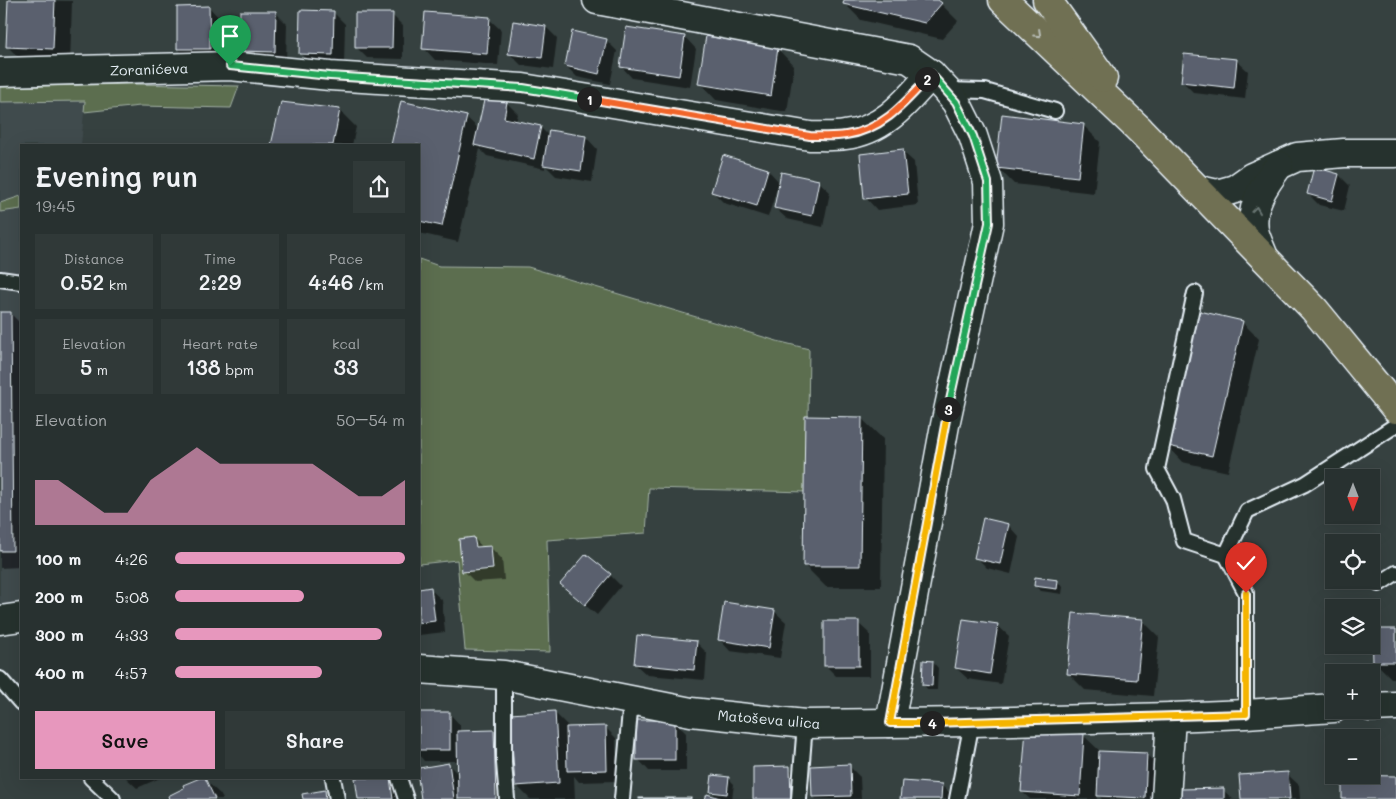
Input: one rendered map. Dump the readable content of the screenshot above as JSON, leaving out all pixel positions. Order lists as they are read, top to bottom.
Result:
{
  "streets": {
    "street": ["Zoranićeva", "Matoševa ulica"]
  },
  "north": "bottom",
  "page": {
    "pins": [
      "2",
      "1",
      "3",
      "4"
    ],
    "heading": ["Evening run", "19:45"],
    "stats": [
      ["Distance", "0.52 km"],
      ["Time", "2:29"],
      ["Pace", "4:46 /km"],
      ["Elevation", "5 m"],
      ["Heart rate", "138 bpm"],
      ["kcal", "33"]
    ],
    "chart": ["Elevation", "50–54 m"],
    "map_buttons": ["+", "−"],
    "list": [
      {
        "name": "100 m",
        "note": "4:26"
      },
      {
        "name": "200 m",
        "note": "5:08"
      },
      {
        "name": "300 m",
        "note": "4:33"
      },
      {
        "name": "400 m",
        "note": "4:57"
      }
    ],
    "buttons": ["Save", "Share"]
  }
}
